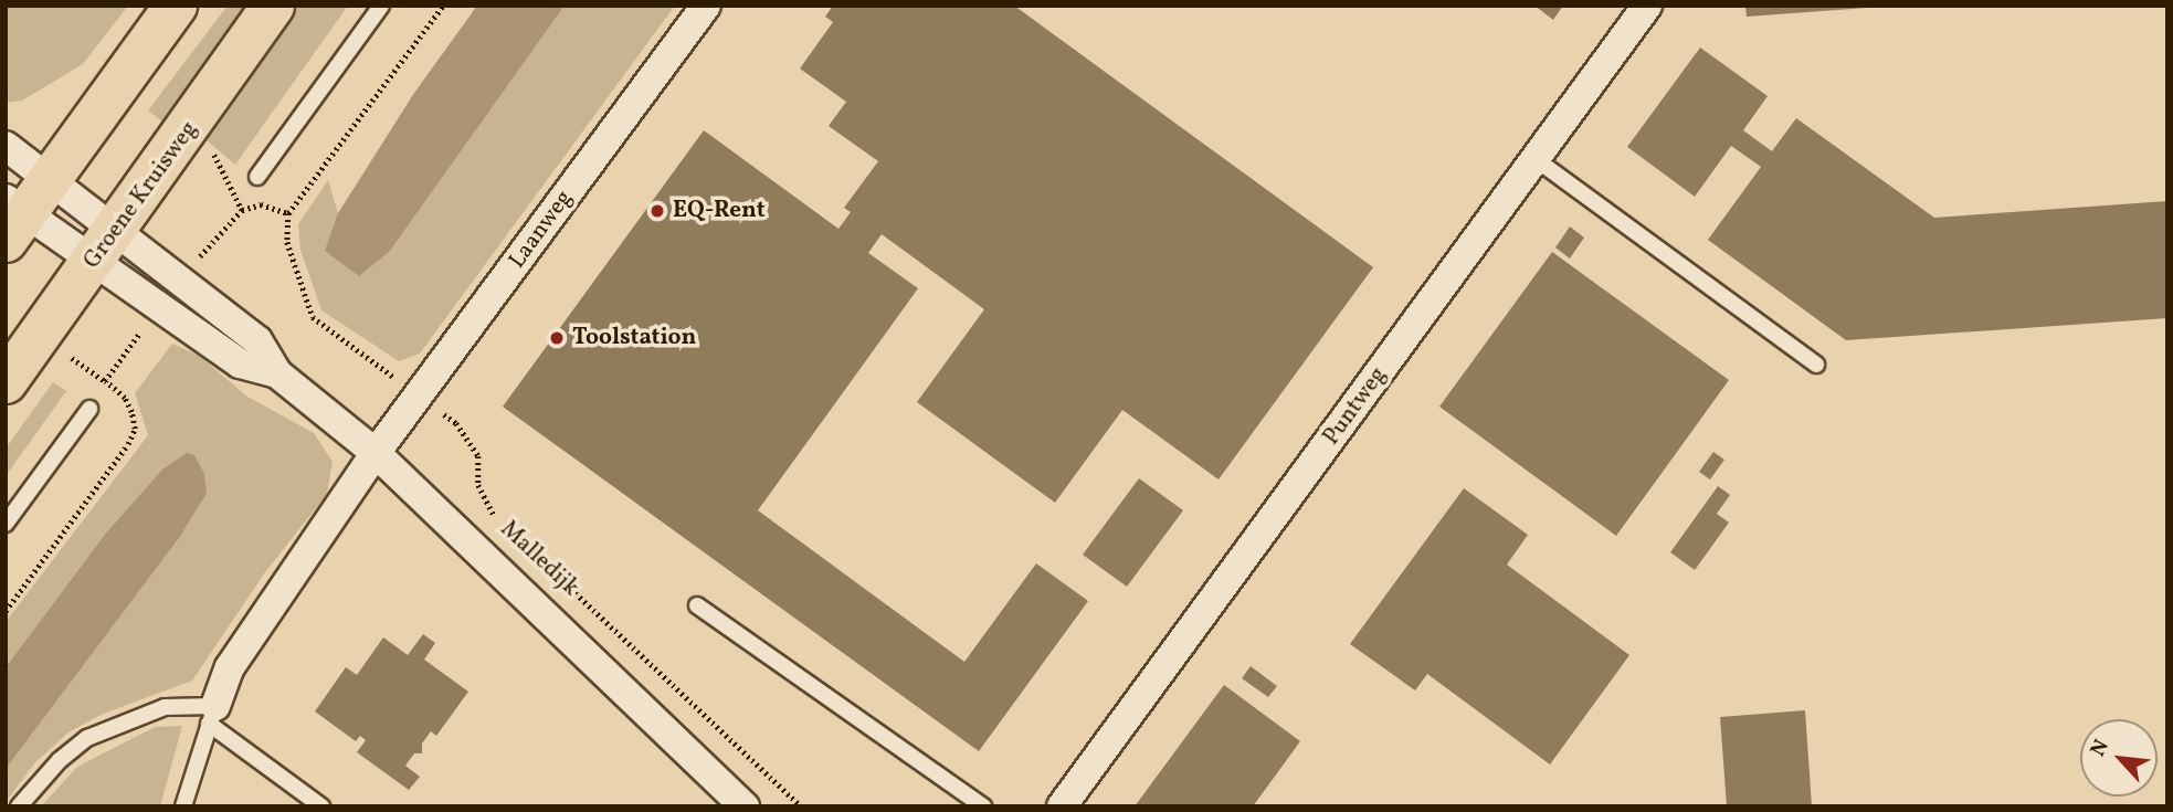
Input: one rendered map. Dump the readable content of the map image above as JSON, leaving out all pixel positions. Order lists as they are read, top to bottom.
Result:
{
  "streets": {
    "main road": ["Groene Kruisweg"],
    "street": ["Laanweg", "Puntweg", "Malledijk"]
  },
  "crossings": [
    ["Groene Kruisweg", "Malledijk"],
    ["Laanweg", "Malledijk"]
  ],
  "places": ["EQ-Rent", "Toolstation"],
  "north": "top left"
}
